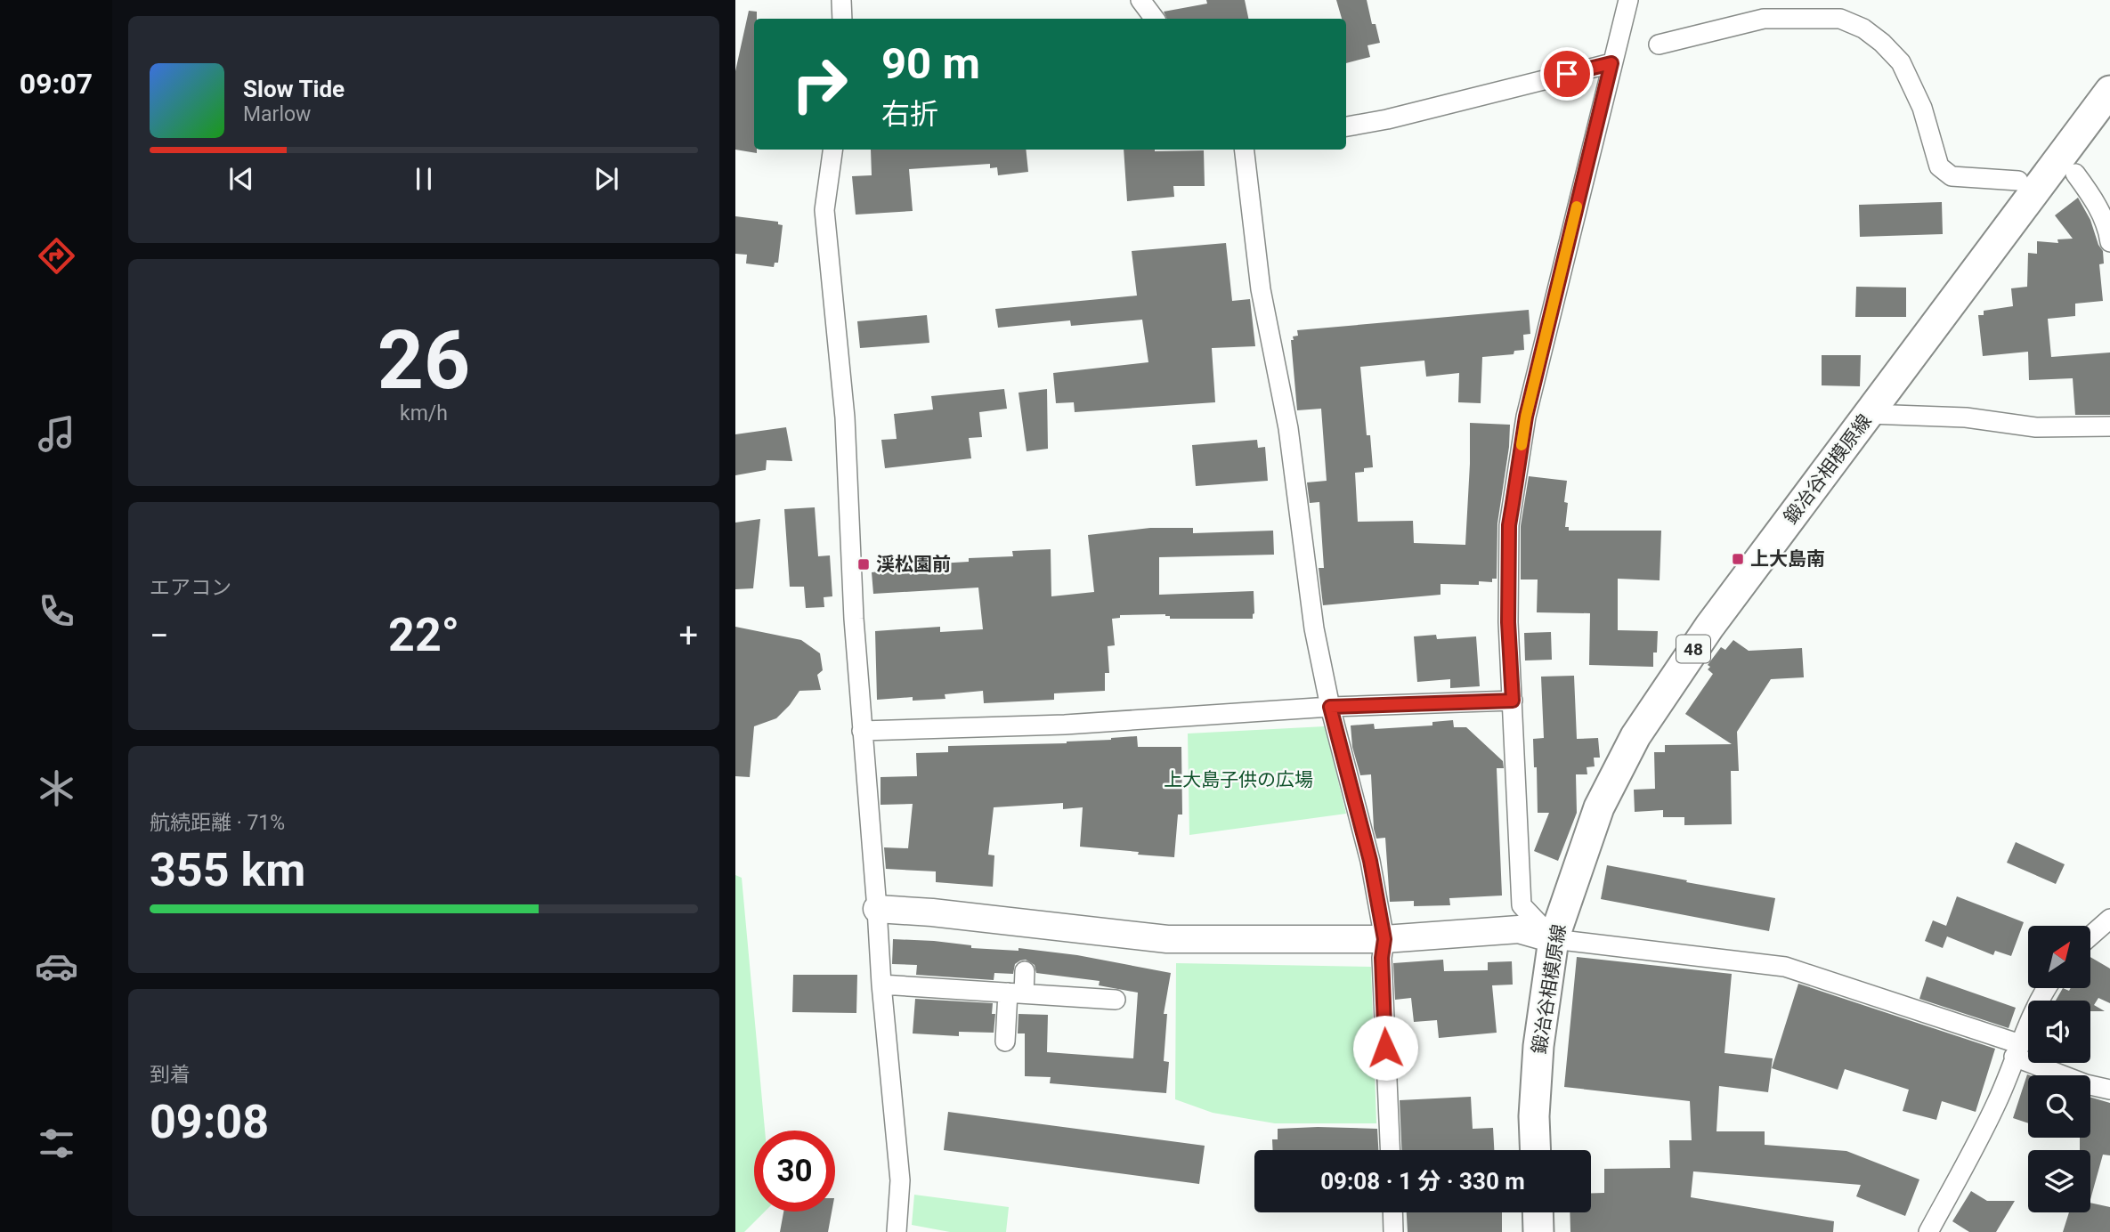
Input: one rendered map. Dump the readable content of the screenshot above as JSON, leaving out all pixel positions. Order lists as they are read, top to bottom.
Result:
{
  "streets": {
    "main road": ["鍛冶谷相模原線", "48"]
  },
  "parks": ["上大島子供の広場"],
  "places": {
    "transit": ["上大島南", "渓松園前"]
  },
  "north": "top right",
  "page": {
    "tabs": "09:07",
    "turn": ["90 m", "右折"],
    "song": ["Slow Tide", "Marlow"],
    "tile": [
      ["26", "km/h"],
      "エアコン",
      ["航続距離 · 71%", "355 km"],
      ["到着", "09:08"]
    ],
    "heat": ["−", "22°", "+"],
    "limit": "30",
    "trip": "09:08 · 1 分 · 330 m"
  }
}
